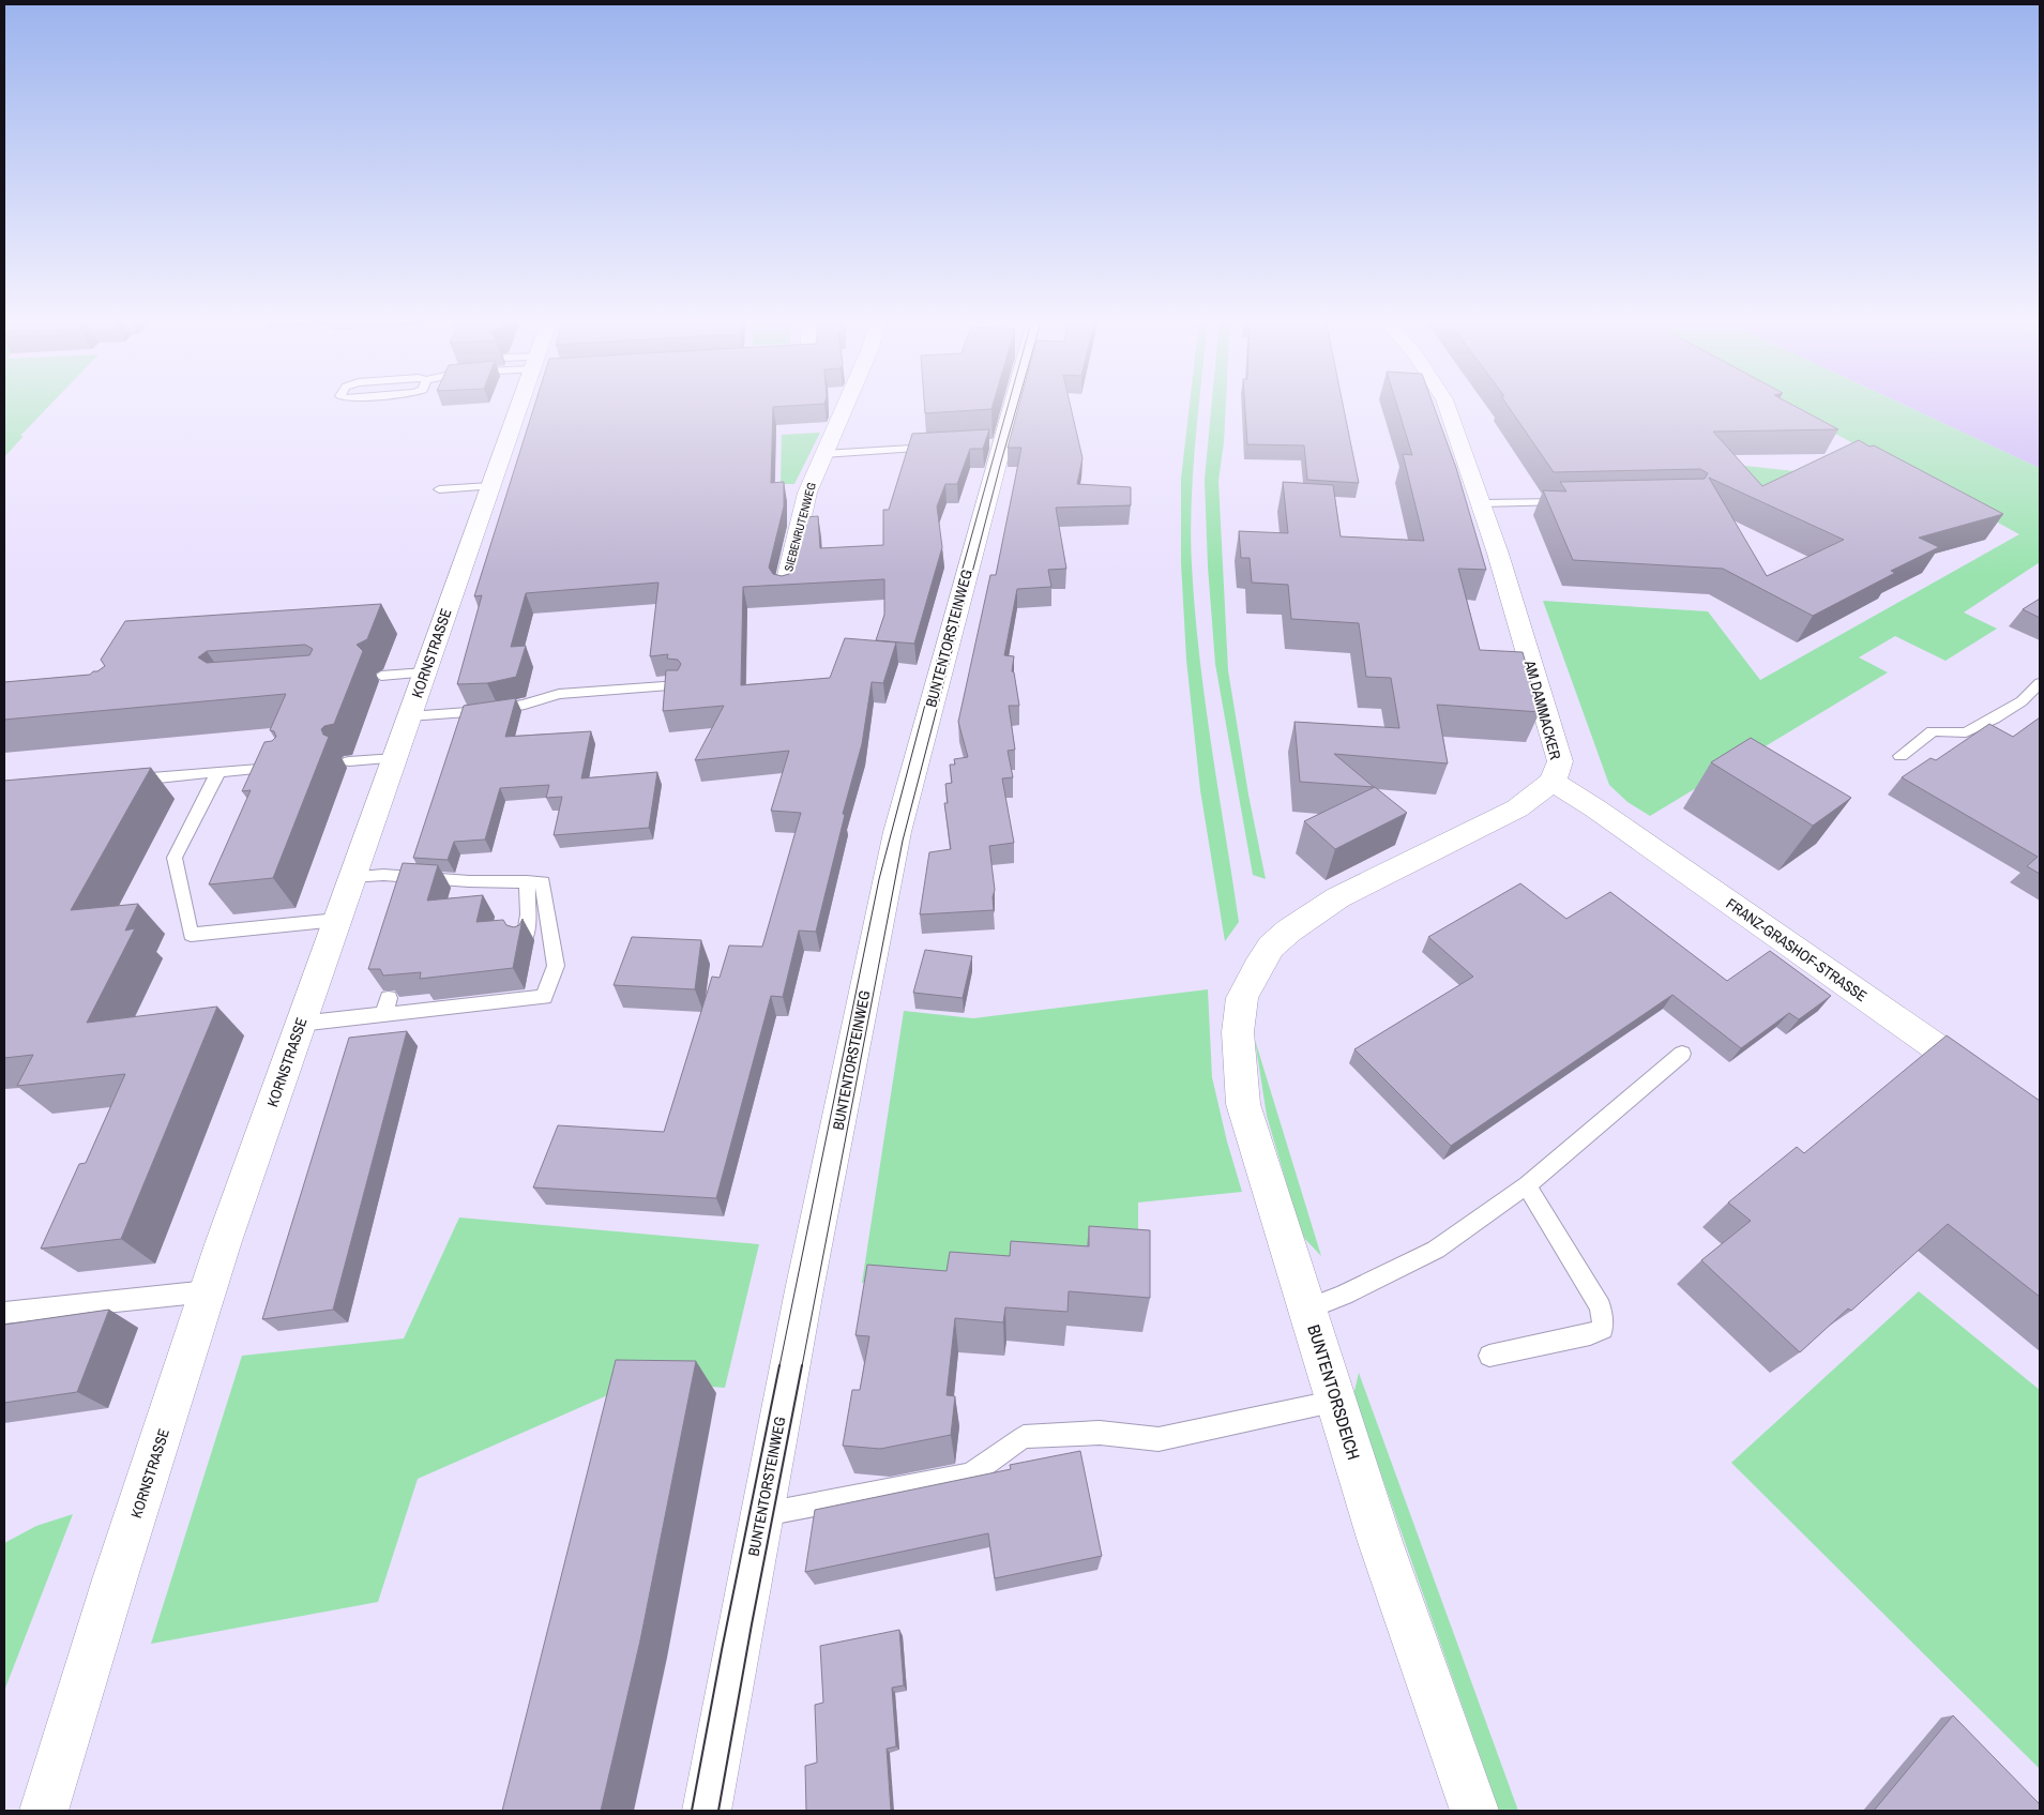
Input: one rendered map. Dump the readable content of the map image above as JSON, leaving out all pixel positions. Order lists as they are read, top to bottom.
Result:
{
  "streets": {
    "street": [
      "SIEBENRUTENWEG",
      "BUNTENTORSTEINWEG",
      "KORNSTRASSE",
      "AM DAMMACKER",
      "FRANZ-GRASHOF-STRASSE",
      "BUNTENTORSDEICH"
    ]
  },
  "crossings": [
    ["AM DAMMACKER", "FRANZ-GRASHOF-STRASSE"],
    ["AM DAMMACKER", "BUNTENTORSDEICH"]
  ]
}
